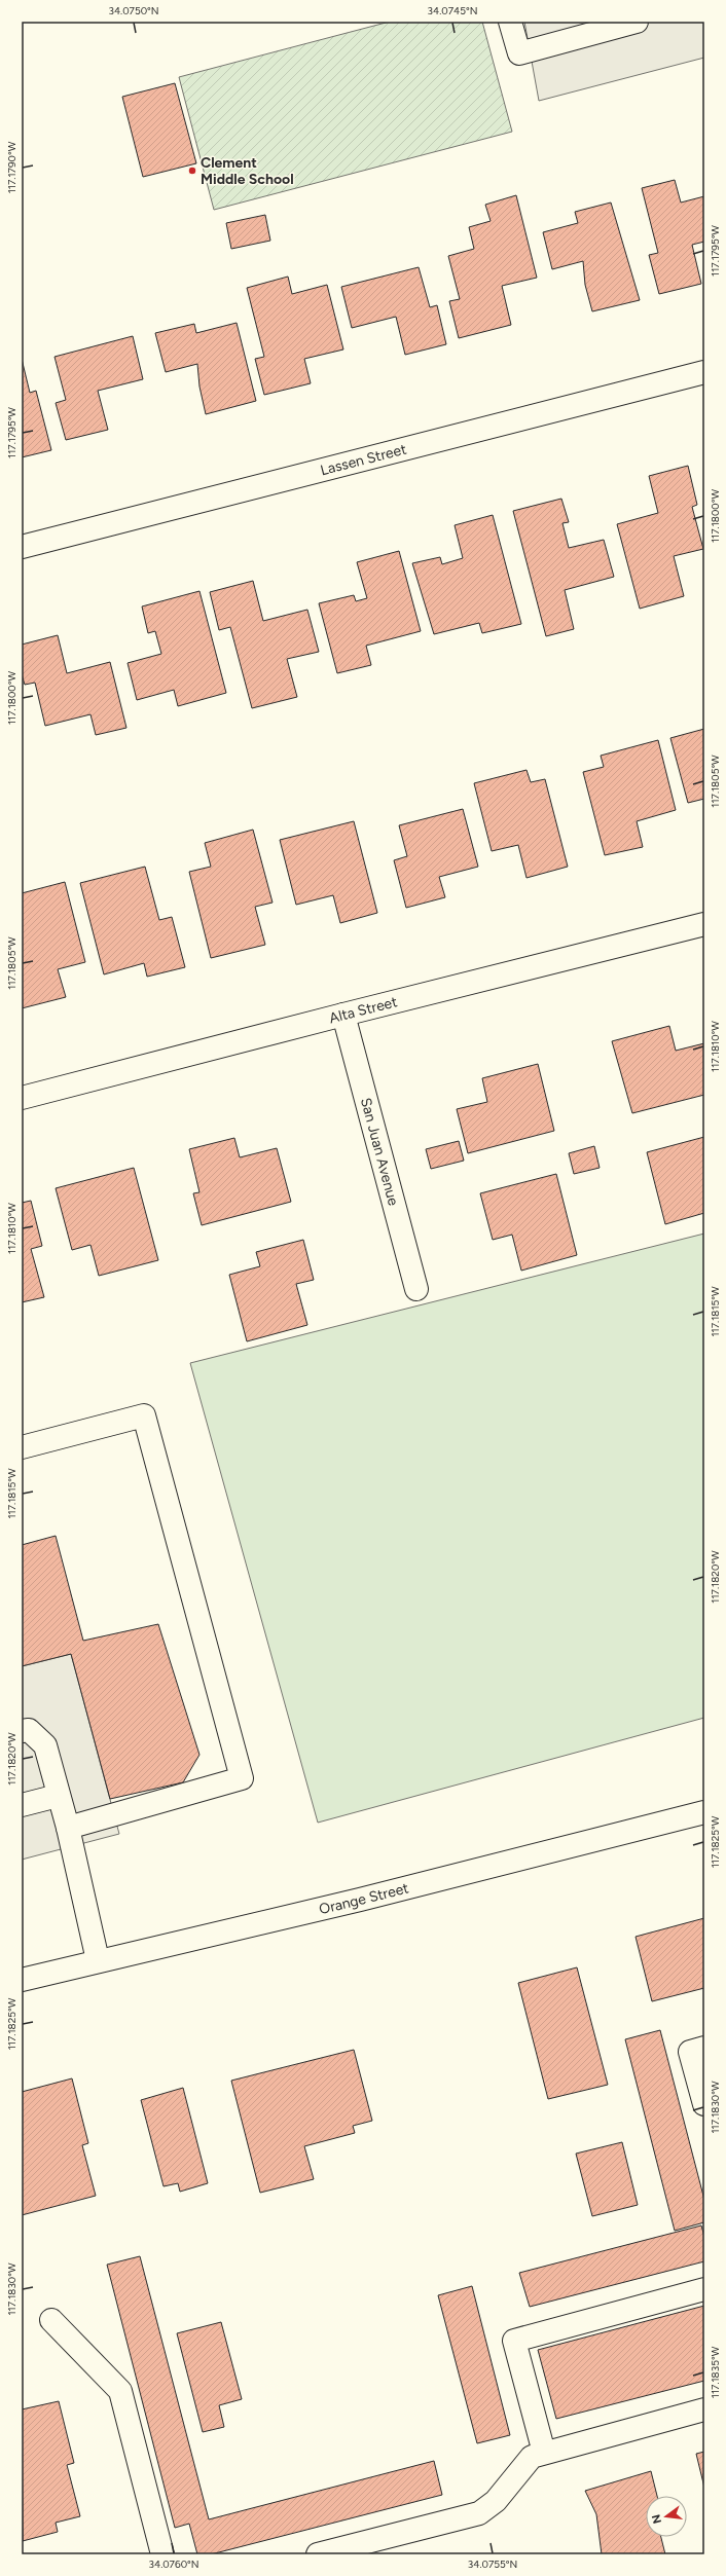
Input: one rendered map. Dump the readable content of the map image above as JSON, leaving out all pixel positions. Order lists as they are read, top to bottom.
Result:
{
  "streets": {
    "street": [
      "Lassen Street",
      "Alta Street",
      "San Juan Avenue",
      "Orange Street"
    ]
  },
  "crossings": [
    ["Alta Street", "San Juan Avenue"]
  ],
  "places": ["Clement Middle School"],
  "north": "left",
  "coordinates": [
    "34.0750°N",
    "34.0745°N",
    "117.1790°W",
    "117.1795°W",
    "117.1800°W",
    "117.1805°W",
    "117.1810°W",
    "117.1815°W",
    "117.1820°W",
    "117.1825°W",
    "117.1830°W",
    "117.1835°W",
    "34.0760°N",
    "34.0755°N"
  ]
}
